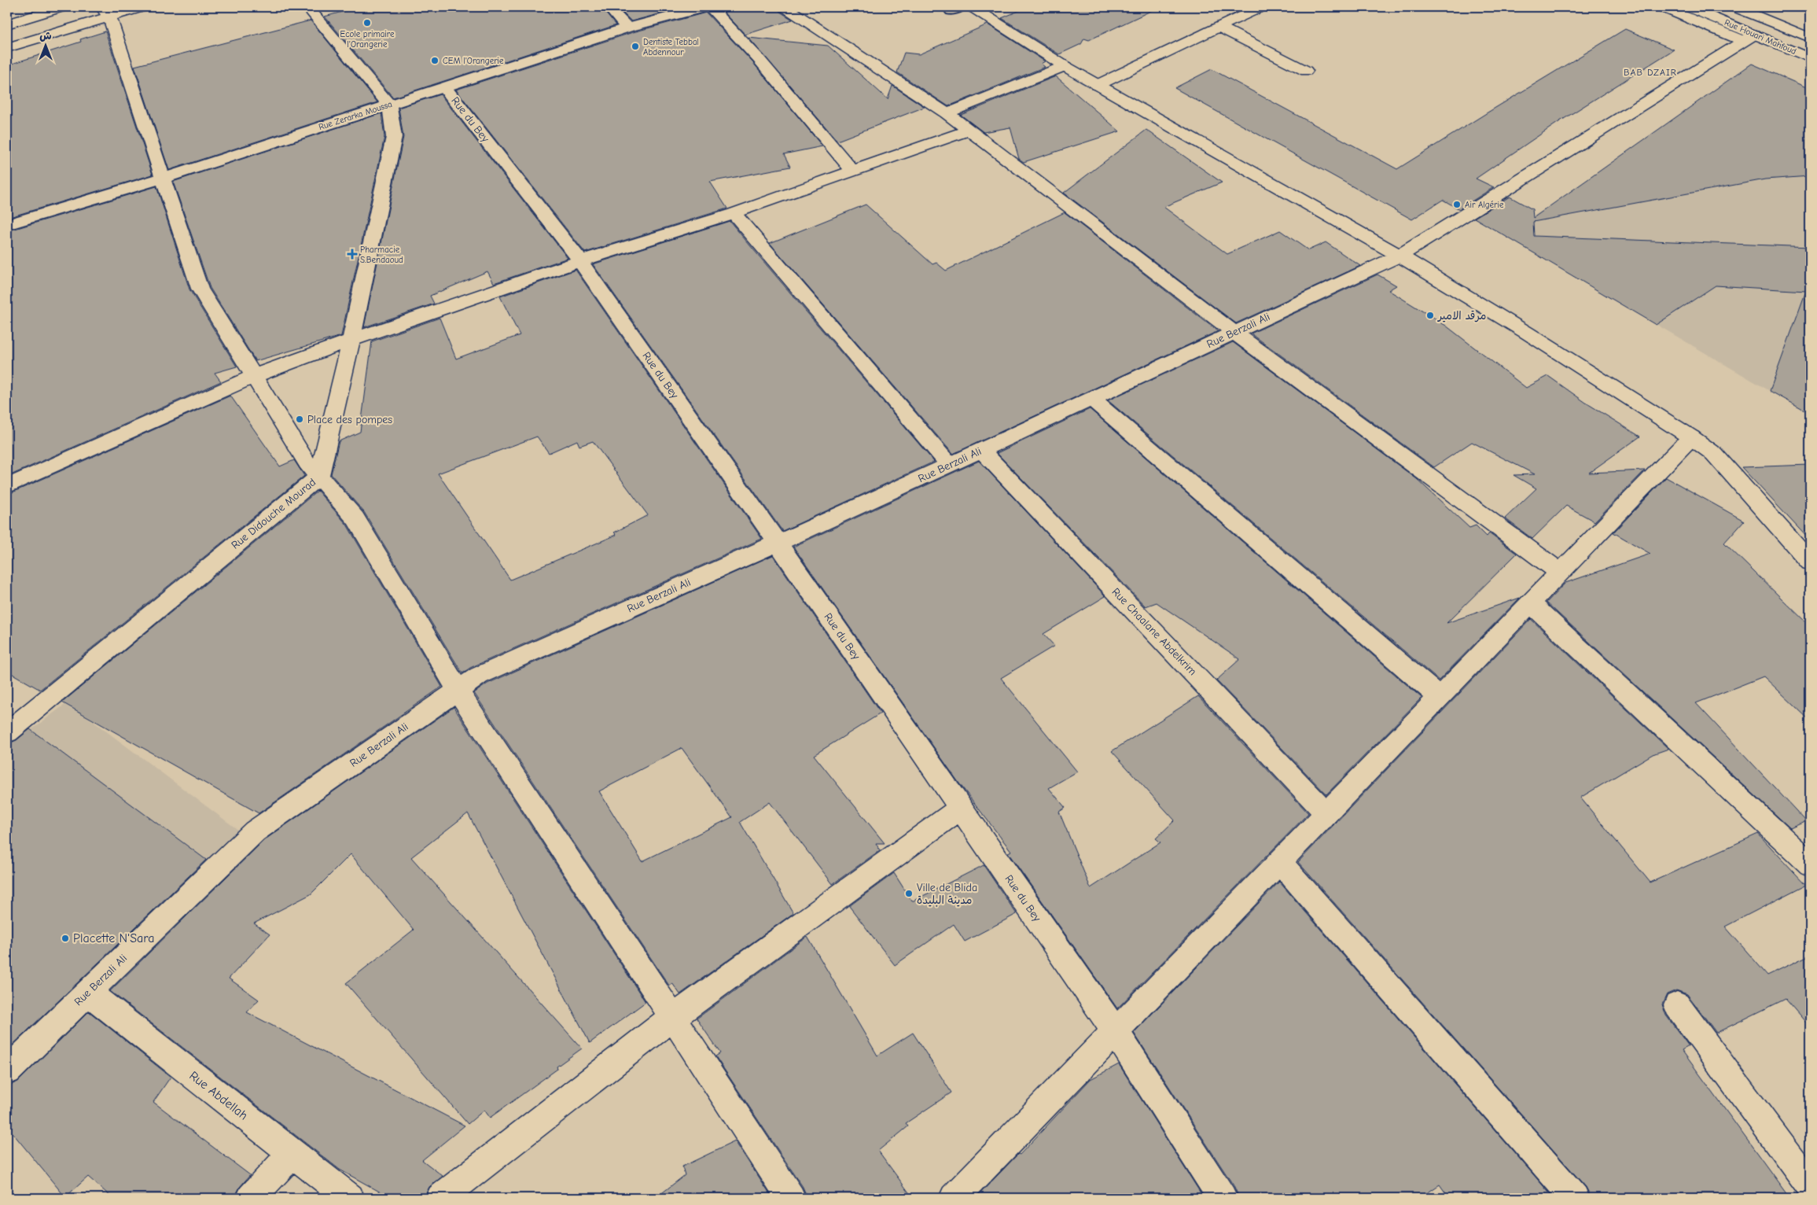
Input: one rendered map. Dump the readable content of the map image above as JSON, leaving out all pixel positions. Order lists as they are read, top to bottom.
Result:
{
  "streets": {
    "street": [
      "Rue Houari Mahfoud",
      "Rue Zerarka Moussa",
      "Rue du Bey",
      "Rue Berzali Ali",
      "Rue Didouche Mourad",
      "Rue Chaalane Abdelkrim",
      "Rue Abdellah"
    ]
  },
  "crossings": [
    ["Rue Houari Mahfoud", "Rue Berzali Ali"],
    ["Rue Zerarka Moussa", "Rue du Bey"],
    ["Rue Zerarka Moussa", "Rue Didouche Mourad"],
    ["Rue du Bey", "Rue Berzali Ali"],
    ["Rue Berzali Ali", "Rue Chaalane Abdelkrim"],
    ["Rue Berzali Ali", "Rue Abdellah"]
  ],
  "districts": ["BAB DZAIR"],
  "places": {
    "other": [
      "Ecole primaire l'Orangerie",
      "Dentiste Tebbal Abdennour",
      "CEM l'Orangerie",
      "Air Algérie",
      "مرقد الامير",
      "Place des pompes",
      "Ville de Blida مدينة البليدة",
      "Placette N'Sara"
    ],
    "health": ["Pharmacie S.Bendaoud"]
  },
  "north": "top"
}
